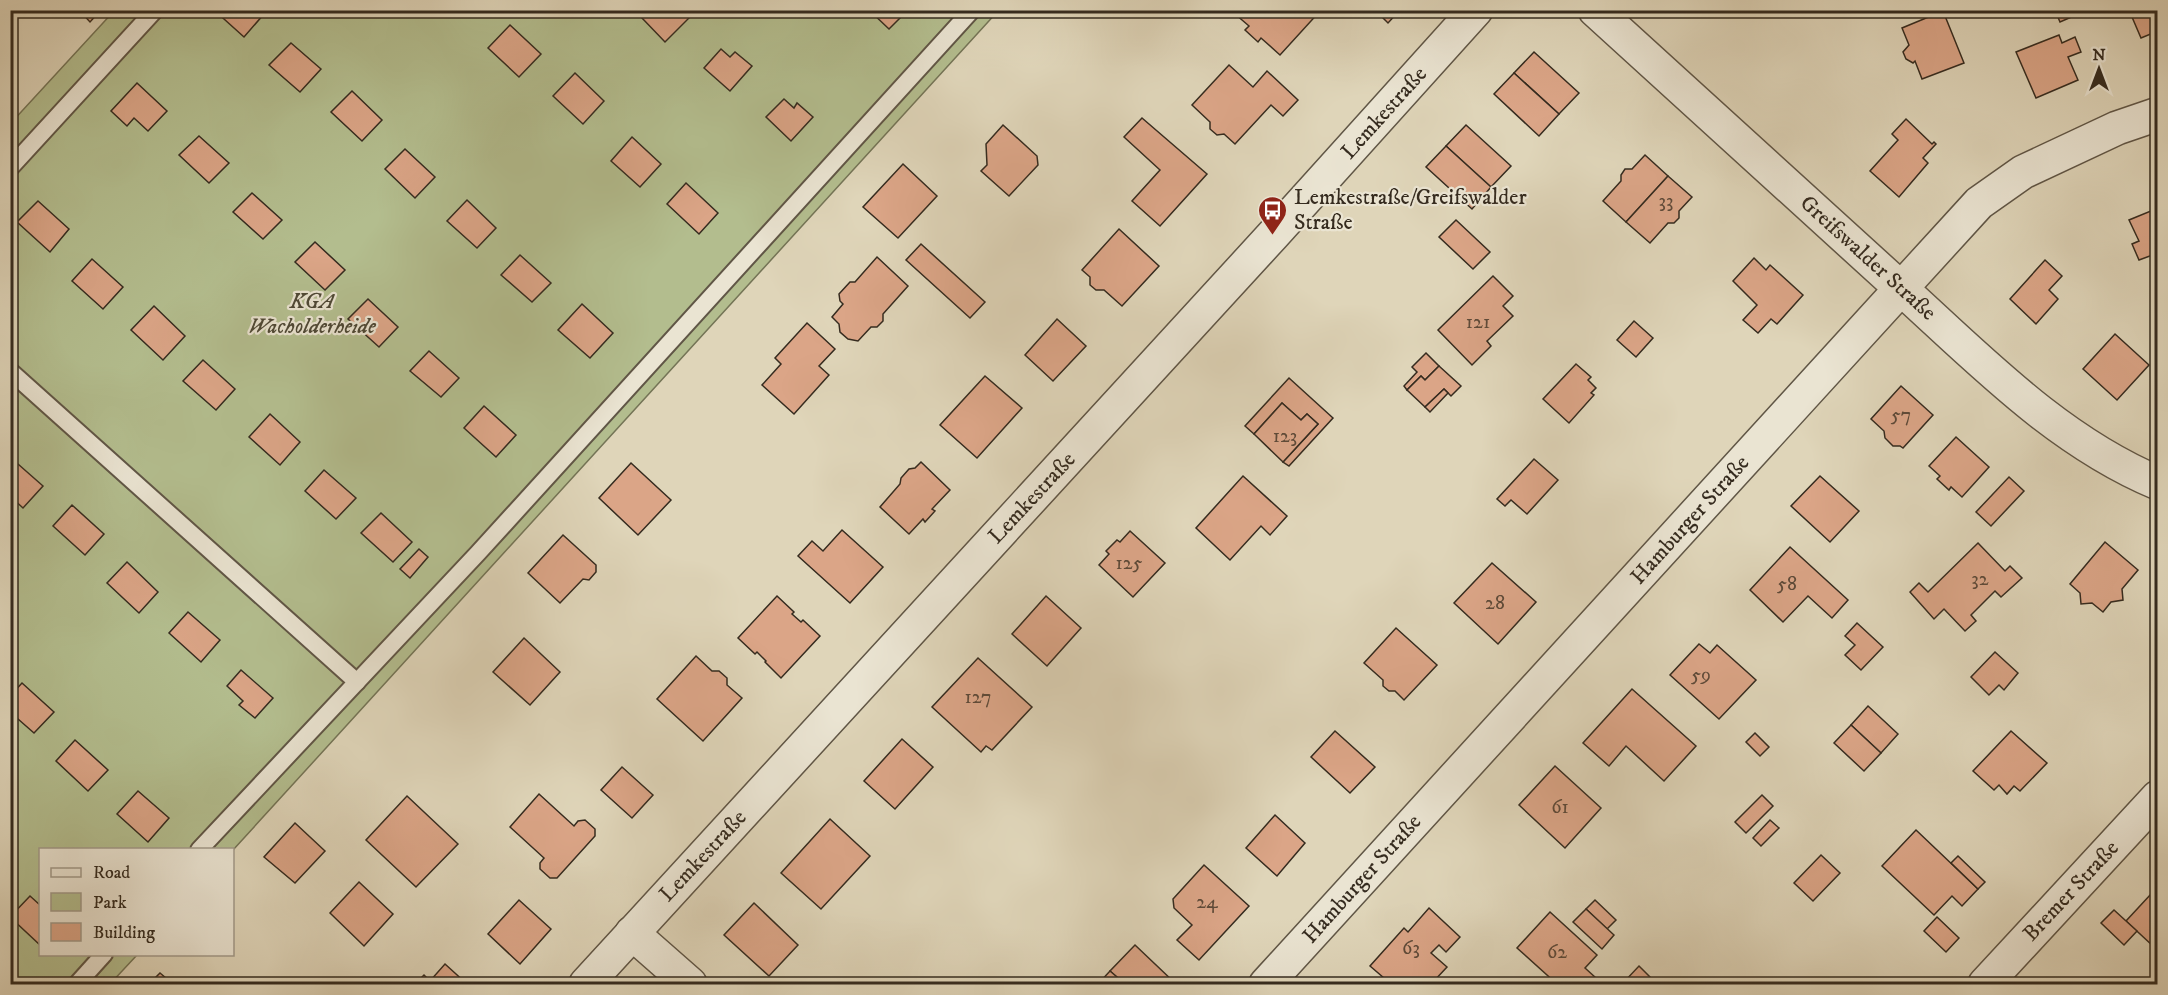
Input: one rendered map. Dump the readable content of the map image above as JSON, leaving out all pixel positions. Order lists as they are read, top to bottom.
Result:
{
  "streets": {
    "street": [
      "Lemkestraße",
      "Greifswalder Straße",
      "Hamburger Straße",
      "Bremer Straße"
    ]
  },
  "crossings": [
    ["Greifswalder Straße", "Hamburger Straße"]
  ],
  "parks": ["KGA Wacholderheide"],
  "places": {
    "bus stop": ["Lemkestraße/Greifswalder Straße"]
  },
  "house_numbers": [
    "33",
    "121",
    "57",
    "123",
    "125",
    "32",
    "58",
    "28",
    "59",
    "127",
    "61",
    "24",
    "63",
    "62"
  ],
  "legend": ["Road", "Park", "Building"],
  "north": "top"
}
